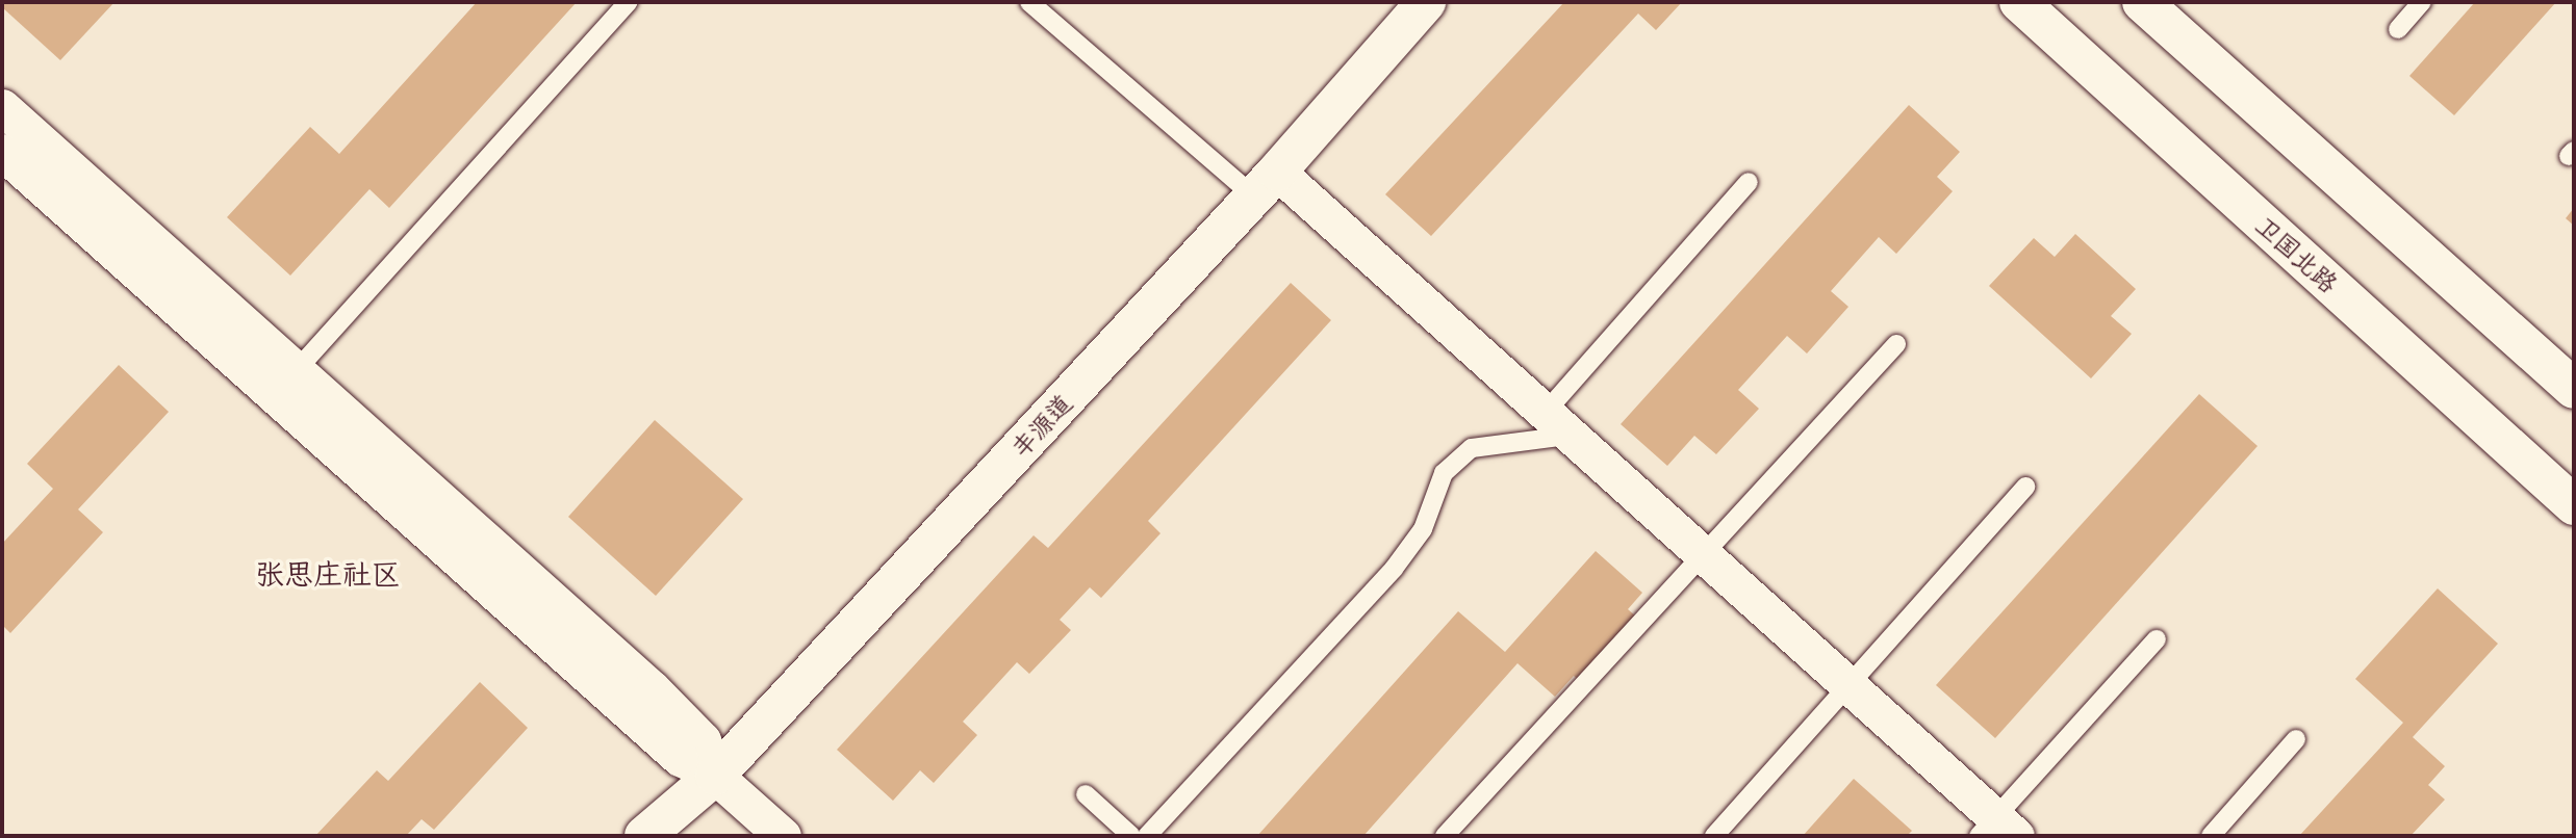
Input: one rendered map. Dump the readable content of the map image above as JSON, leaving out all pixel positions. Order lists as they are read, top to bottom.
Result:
{
  "streets": {
    "main road": ["卫国北路", "丰源道"]
  },
  "districts": ["张思庄社区"]
}
